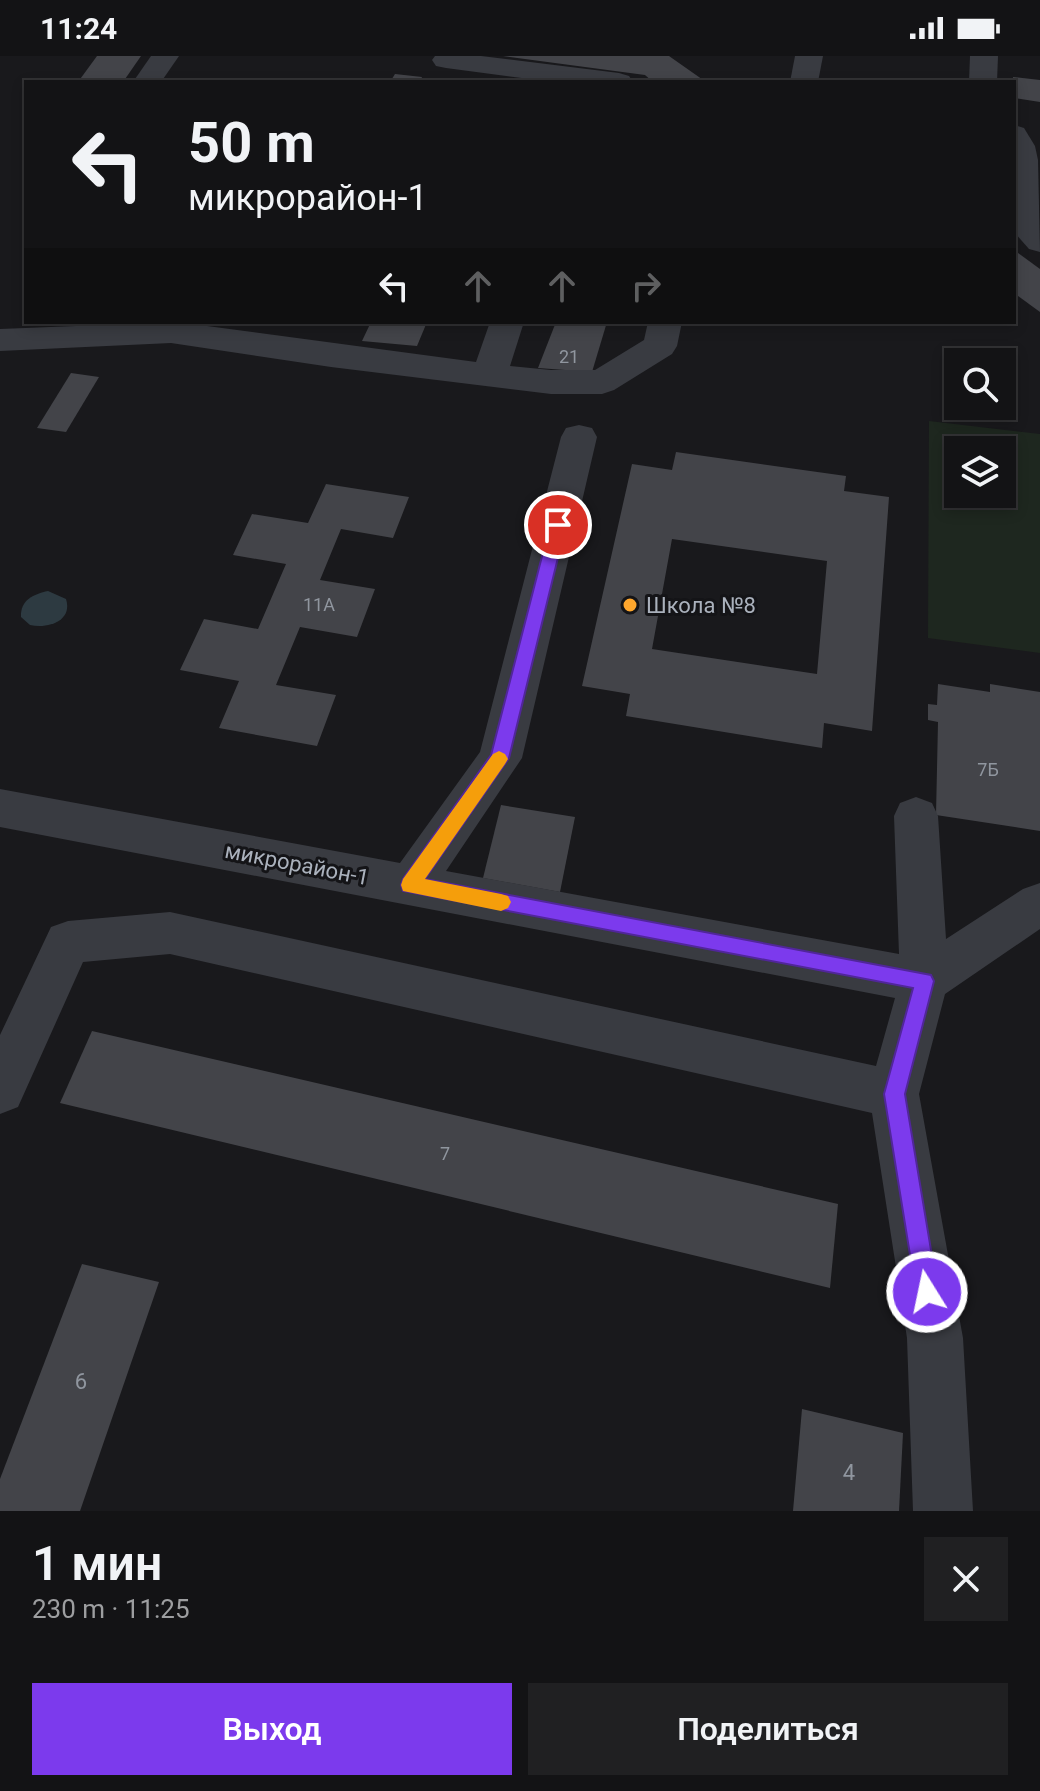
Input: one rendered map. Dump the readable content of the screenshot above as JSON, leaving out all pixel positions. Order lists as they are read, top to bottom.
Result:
{
  "streets": {
    "lane": ["микрорайон-1"]
  },
  "places": ["Школа №8"],
  "house_numbers": [
    "21",
    "11А",
    "7Б",
    "7",
    "6",
    "4"
  ],
  "page": {
    "status": "11:24",
    "turn": ["50 m", "микрорайон-1"],
    "heading": ["1 мин", "230 m · 11:25"],
    "buttons": ["Выход", "Поделиться"]
  }
}
